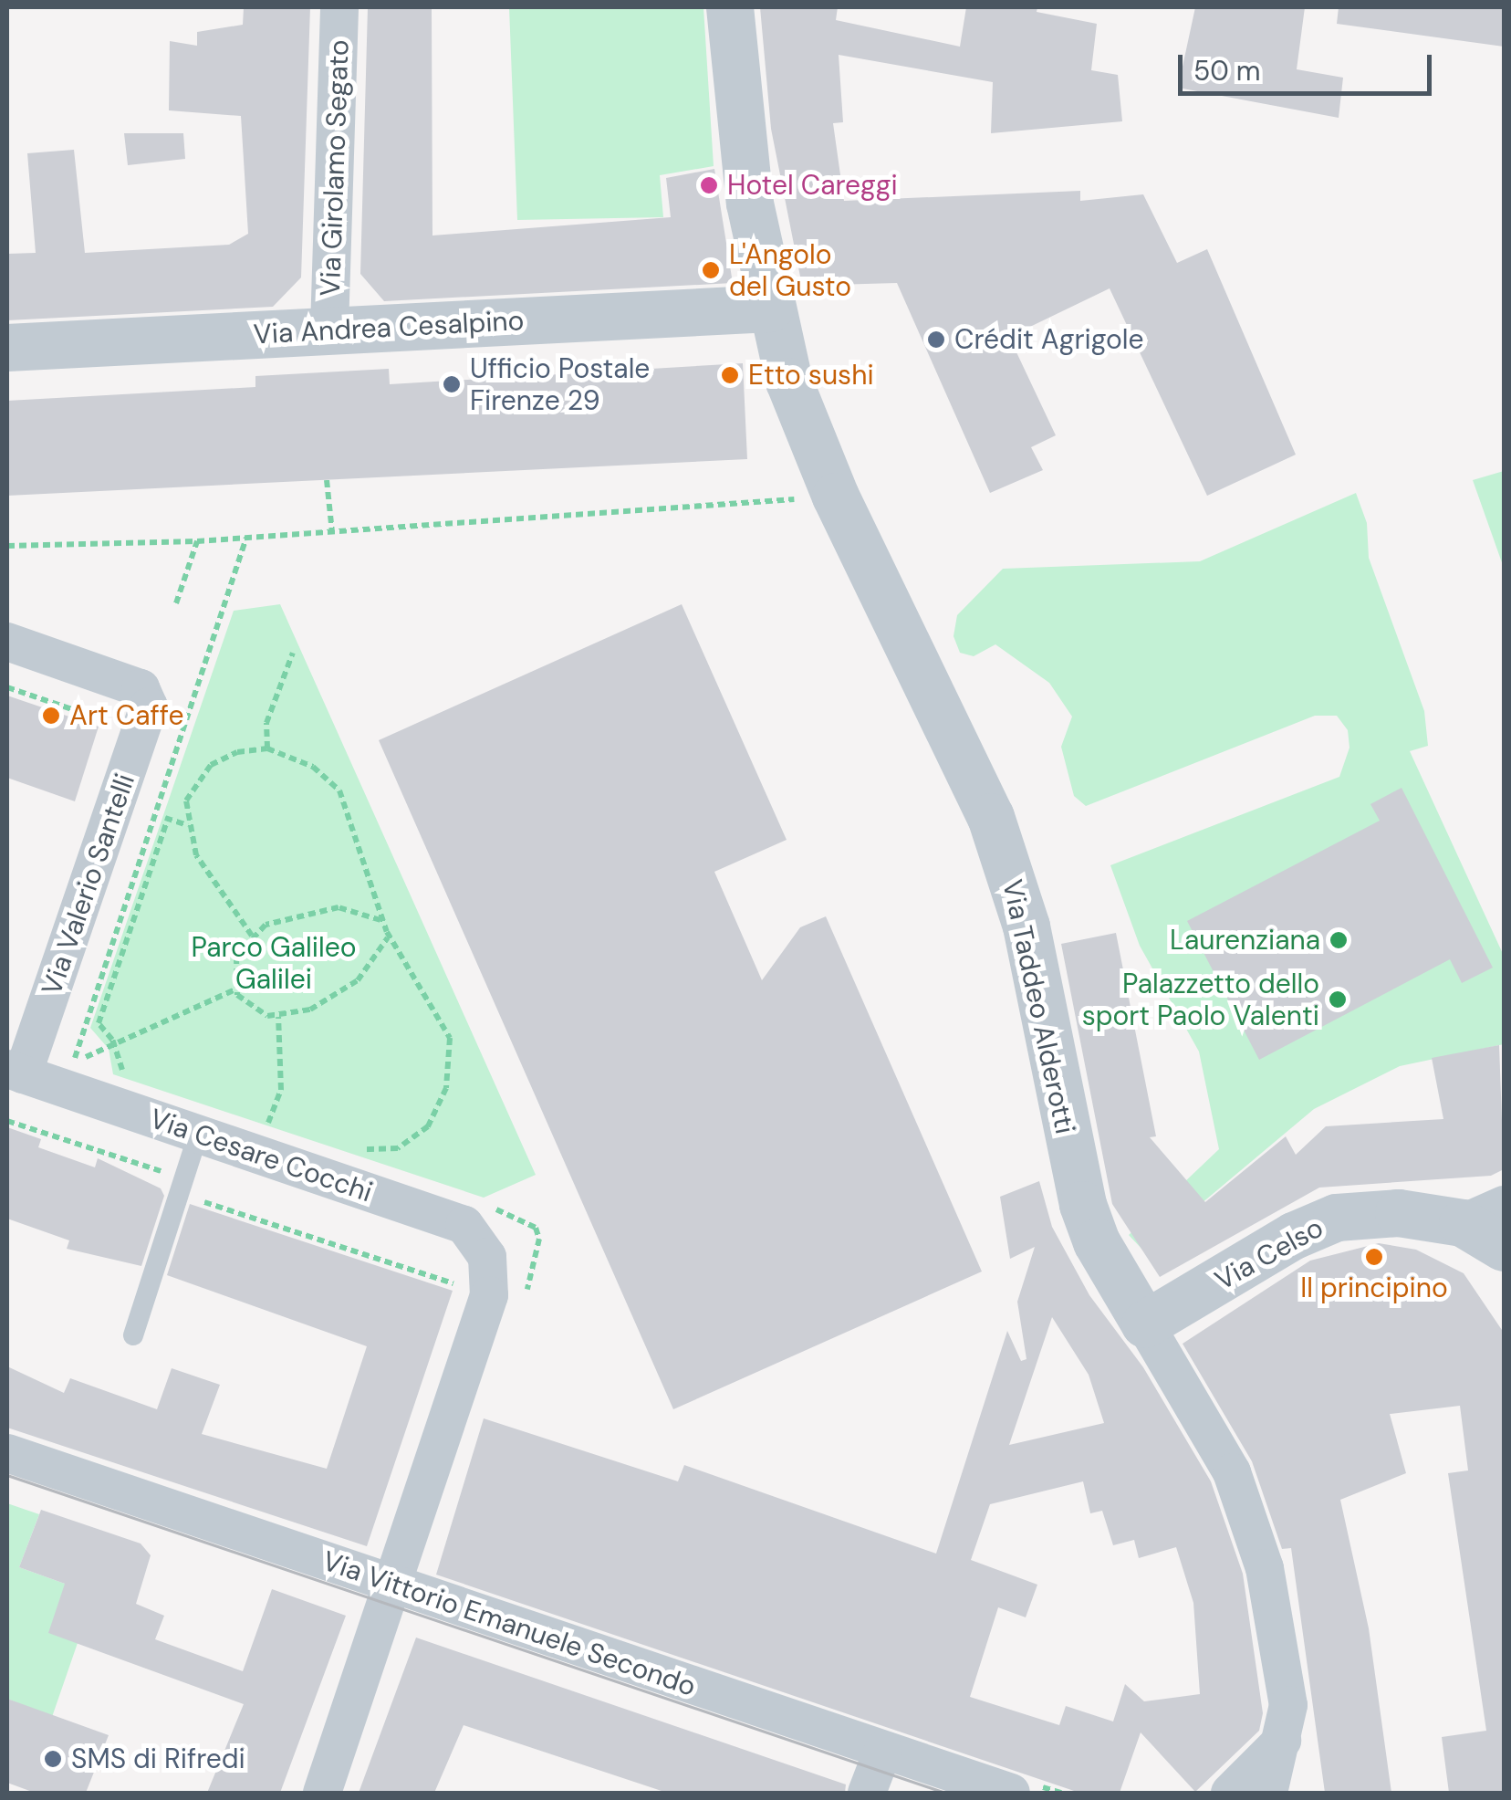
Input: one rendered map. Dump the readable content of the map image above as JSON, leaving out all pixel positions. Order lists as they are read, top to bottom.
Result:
{
  "streets": {
    "street": [
      "Via Girolamo Segato",
      "Via Andrea Cesalpino",
      "Via Valerio Santelli",
      "Via Taddeo Alderotti",
      "Via Cesare Cocchi",
      "Via Celso",
      "Via Vittorio Emanuele Secondo"
    ]
  },
  "crossings": [
    ["Via Girolamo Segato", "Via Andrea Cesalpino"],
    ["Via Andrea Cesalpino", "Via Taddeo Alderotti"],
    ["Via Valerio Santelli", "Via Cesare Cocchi"],
    ["Via Taddeo Alderotti", "Via Celso"],
    ["Via Cesare Cocchi", "Via Vittorio Emanuele Secondo"]
  ],
  "parks": ["Parco Galileo Galilei"],
  "places": [
    "Hotel Careggi",
    "L'Angolo del Gusto",
    "Crédit Agrigole",
    "Etto sushi",
    "Ufficio Postale Firenze 29",
    "Art Caffe",
    "Laurenziana",
    "Palazzetto dello sport Paolo Valenti",
    "Il principino",
    "SMS di Rifredi"
  ],
  "scale_bar": "50 m"
}
